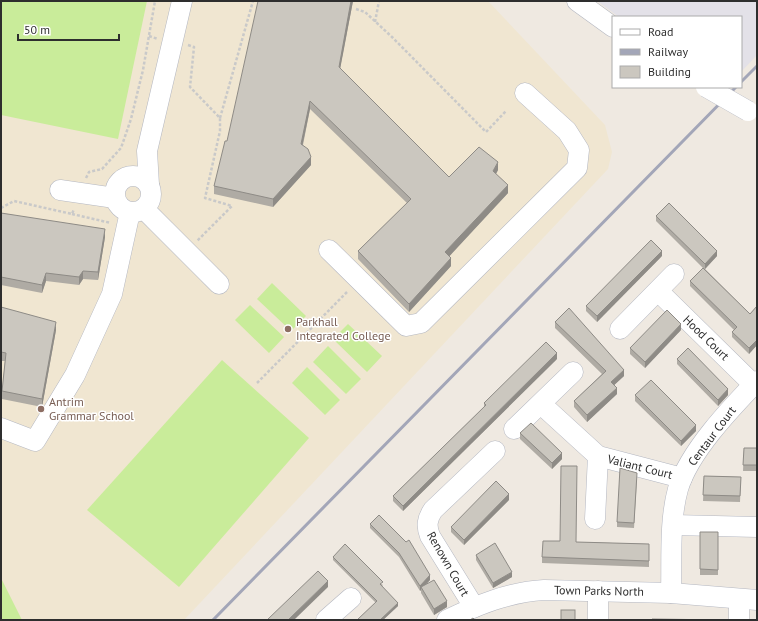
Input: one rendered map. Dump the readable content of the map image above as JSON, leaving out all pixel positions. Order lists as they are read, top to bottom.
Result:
{
  "streets": {
    "street": [
      "Hood Court",
      "Centaur Court",
      "Valiant Court",
      "Renown Court",
      "Town Parks North"
    ]
  },
  "crossings": [
    ["Hood Court", "Centaur Court"],
    ["Centaur Court", "Valiant Court"],
    ["Centaur Court", "Town Parks North"],
    ["Renown Court", "Town Parks North"]
  ],
  "places": ["Parkhall Integrated College", "Antrim Grammar School"],
  "legend": ["Road", "Railway", "Building"],
  "scale_bar": "50 m"
}
